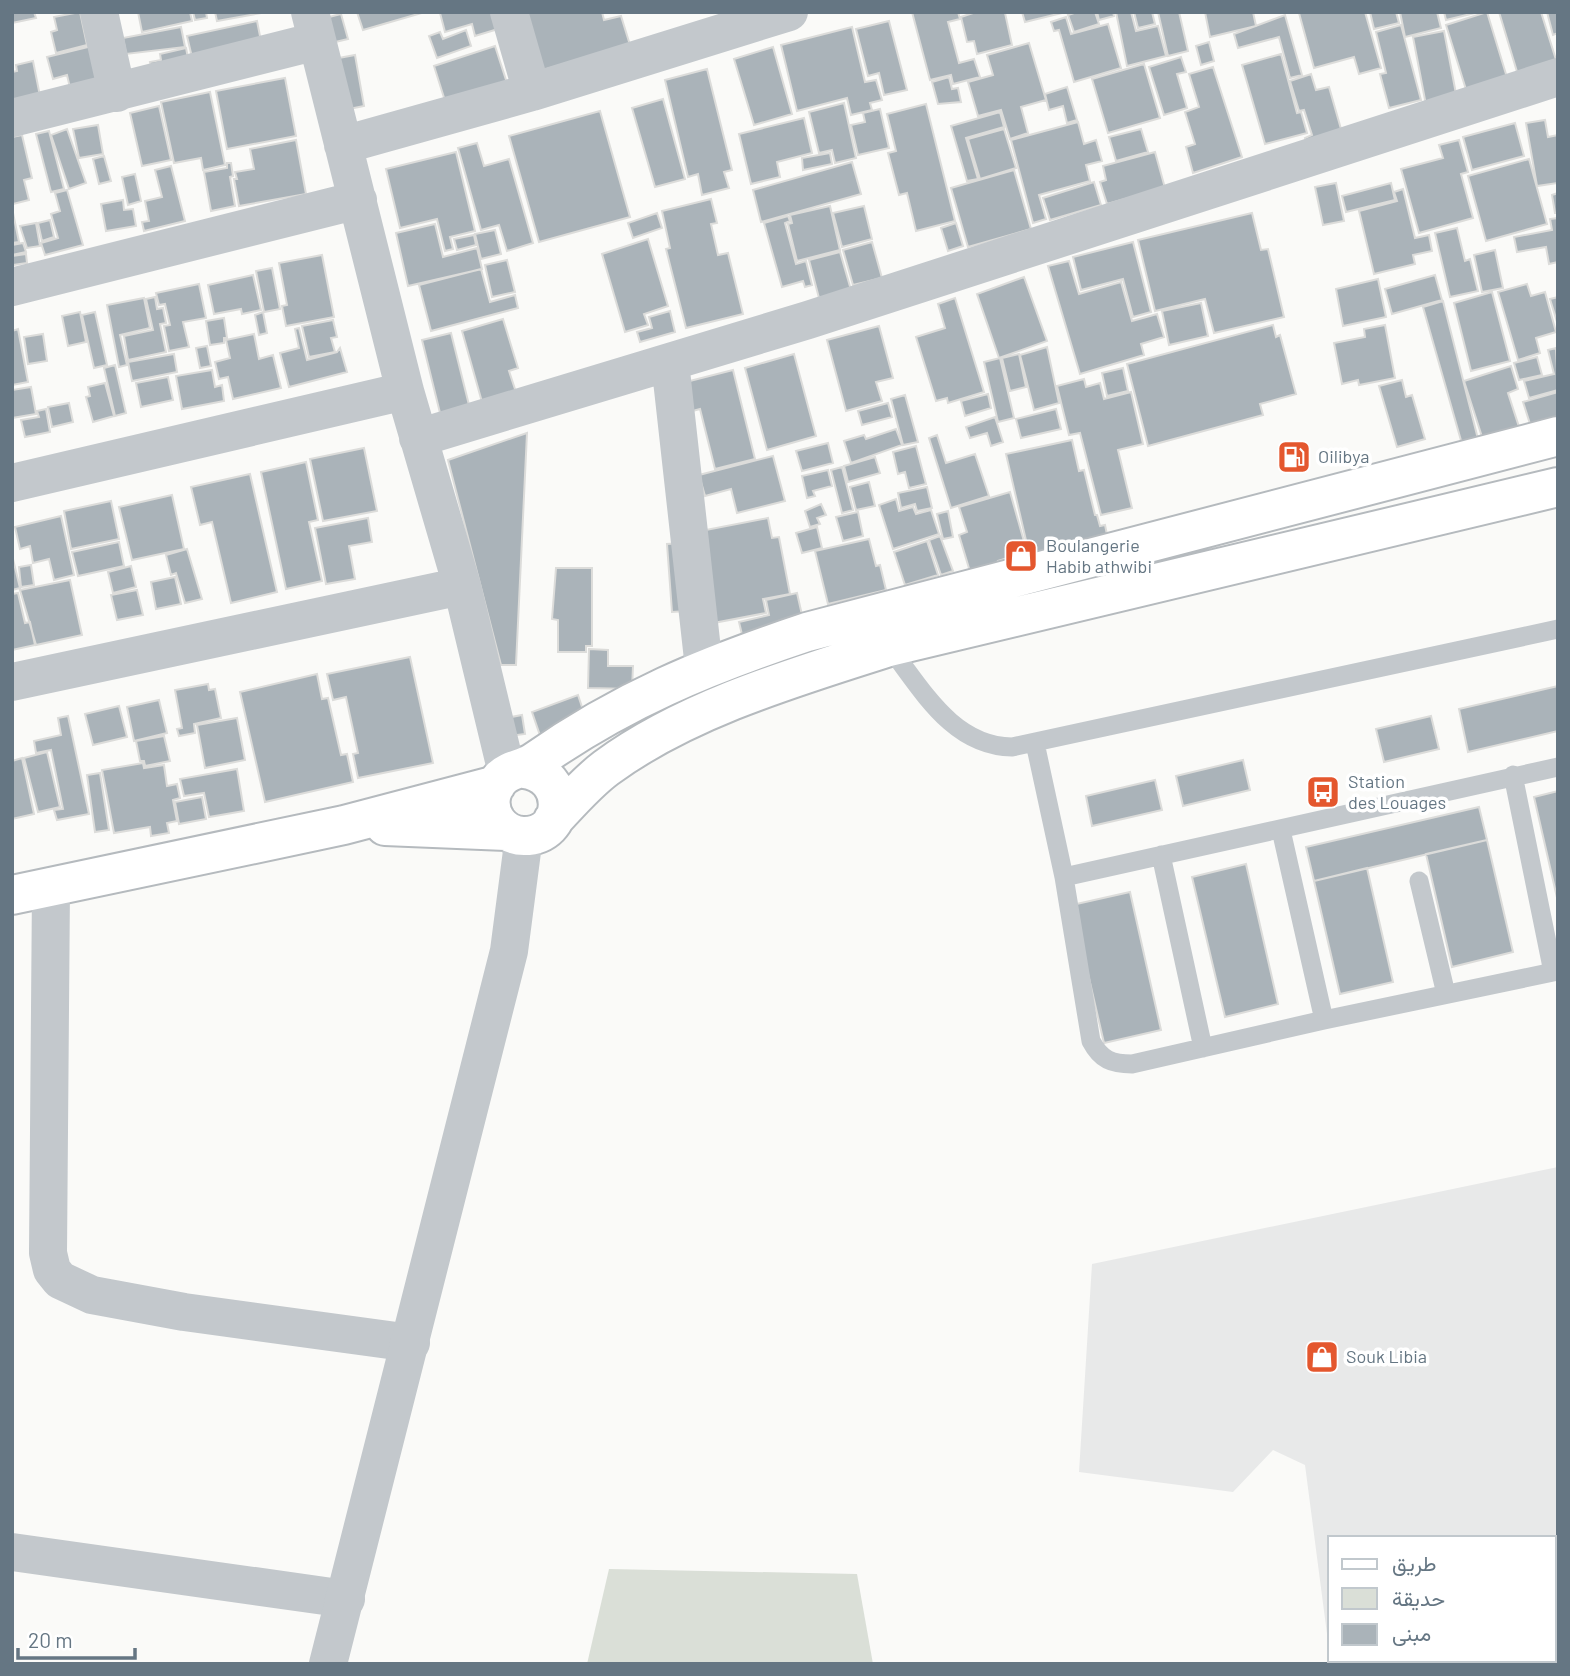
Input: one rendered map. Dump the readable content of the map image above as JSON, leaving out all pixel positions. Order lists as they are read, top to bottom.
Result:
{
  "places": {
    "fuel station": ["Oilibya"],
    "shop": ["Boulangerie Habib athwibi", "Souk Libia"],
    "bus stop": ["Station des Louages"]
  },
  "legend": ["طريق", "حديقة", "مبنى"],
  "scale_bar": "20 m"
}
